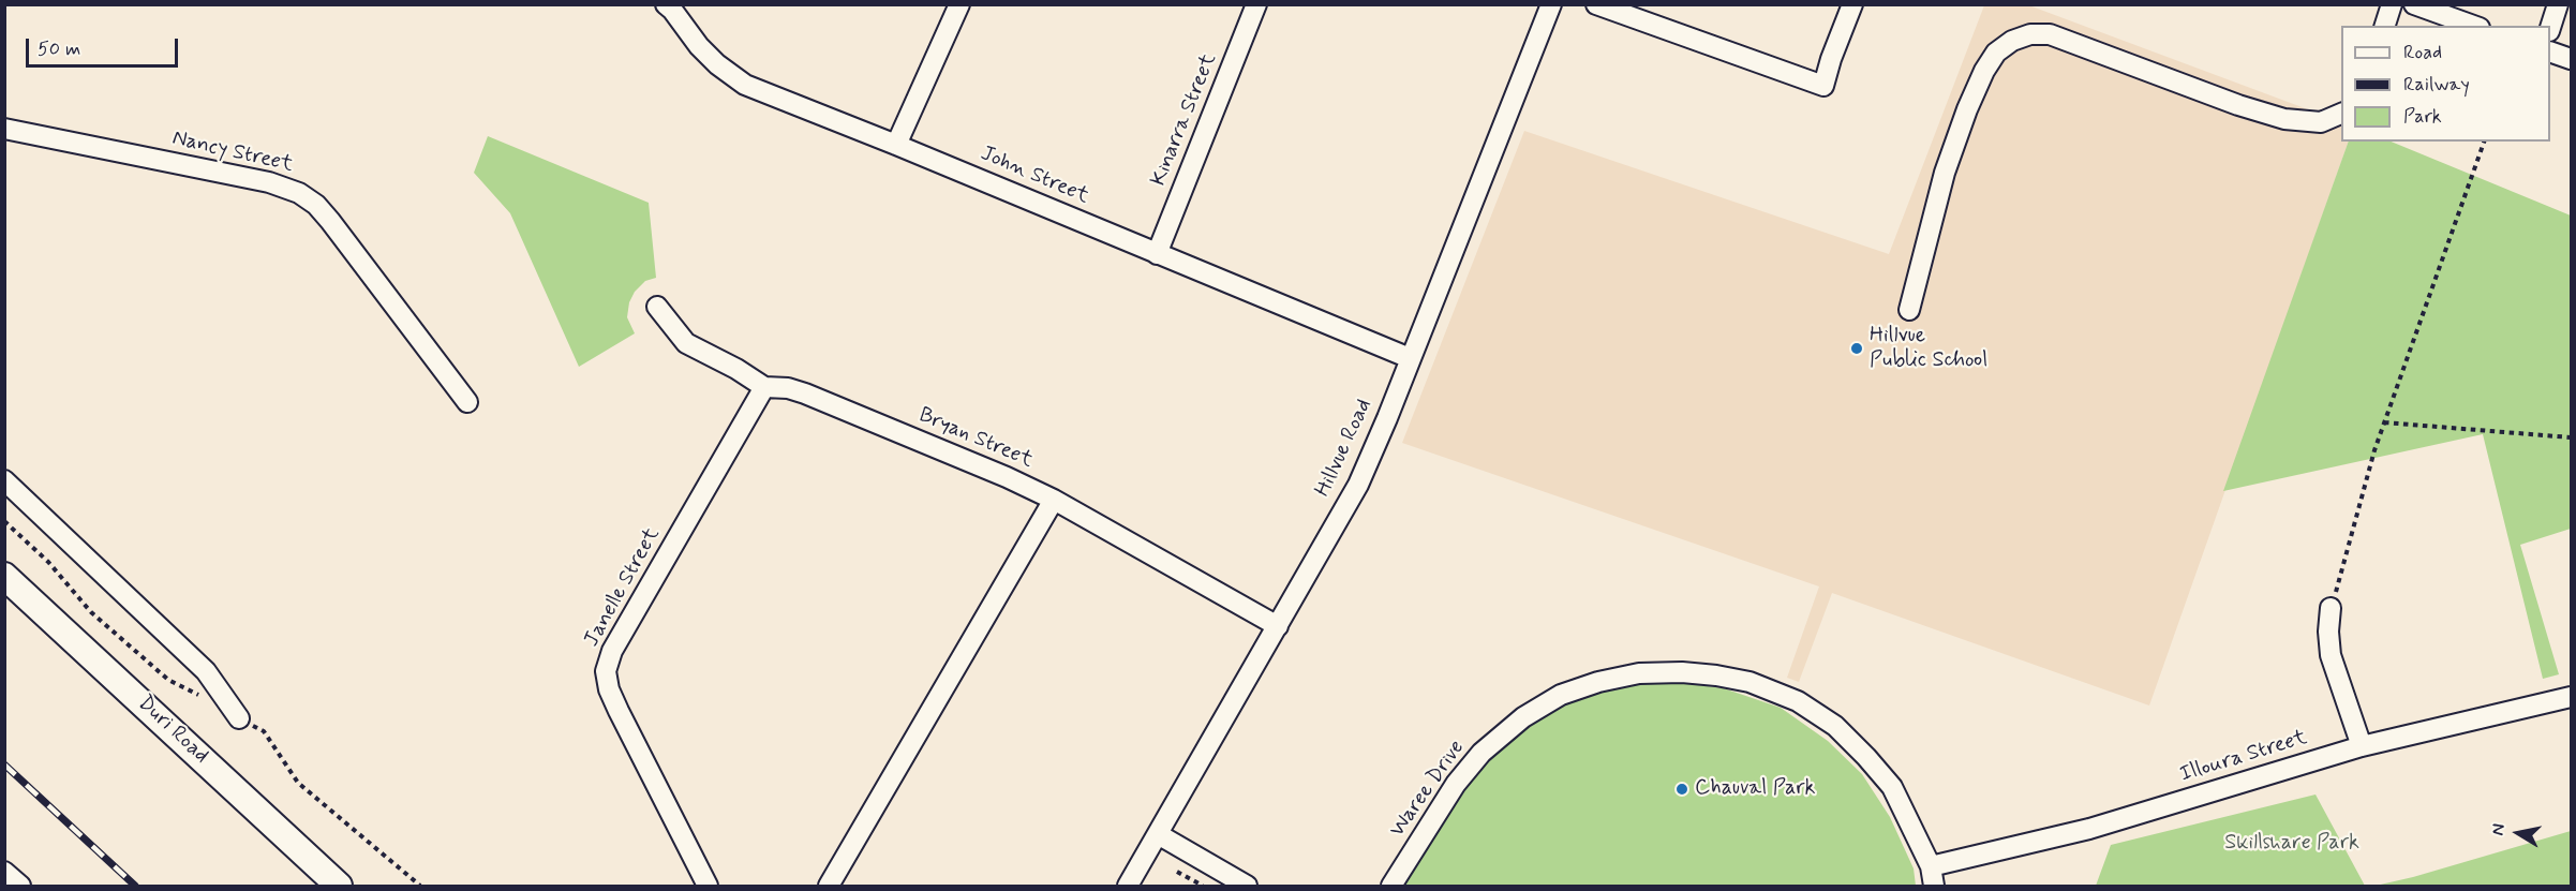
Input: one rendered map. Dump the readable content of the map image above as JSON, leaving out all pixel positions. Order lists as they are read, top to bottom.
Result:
{
  "streets": {
    "main road": ["Duri Road"],
    "street": [
      "Kinarra Street",
      "Nancy Street",
      "John Street",
      "Bryan Street",
      "Hillvue Road",
      "Janelle Street",
      "Illoura Street",
      "Waree Drive"
    ]
  },
  "crossings": [
    ["Kinarra Street", "John Street"],
    ["John Street", "Hillvue Road"],
    ["Bryan Street", "Hillvue Road"],
    ["Bryan Street", "Janelle Street"],
    ["Illoura Street", "Waree Drive"]
  ],
  "parks": ["Skillshare Park"],
  "places": ["Hillvue Public School", "Chauval Park"],
  "legend": ["Road", "Railway", "Park"],
  "scale_bar": "50 m",
  "north": "left"
}
